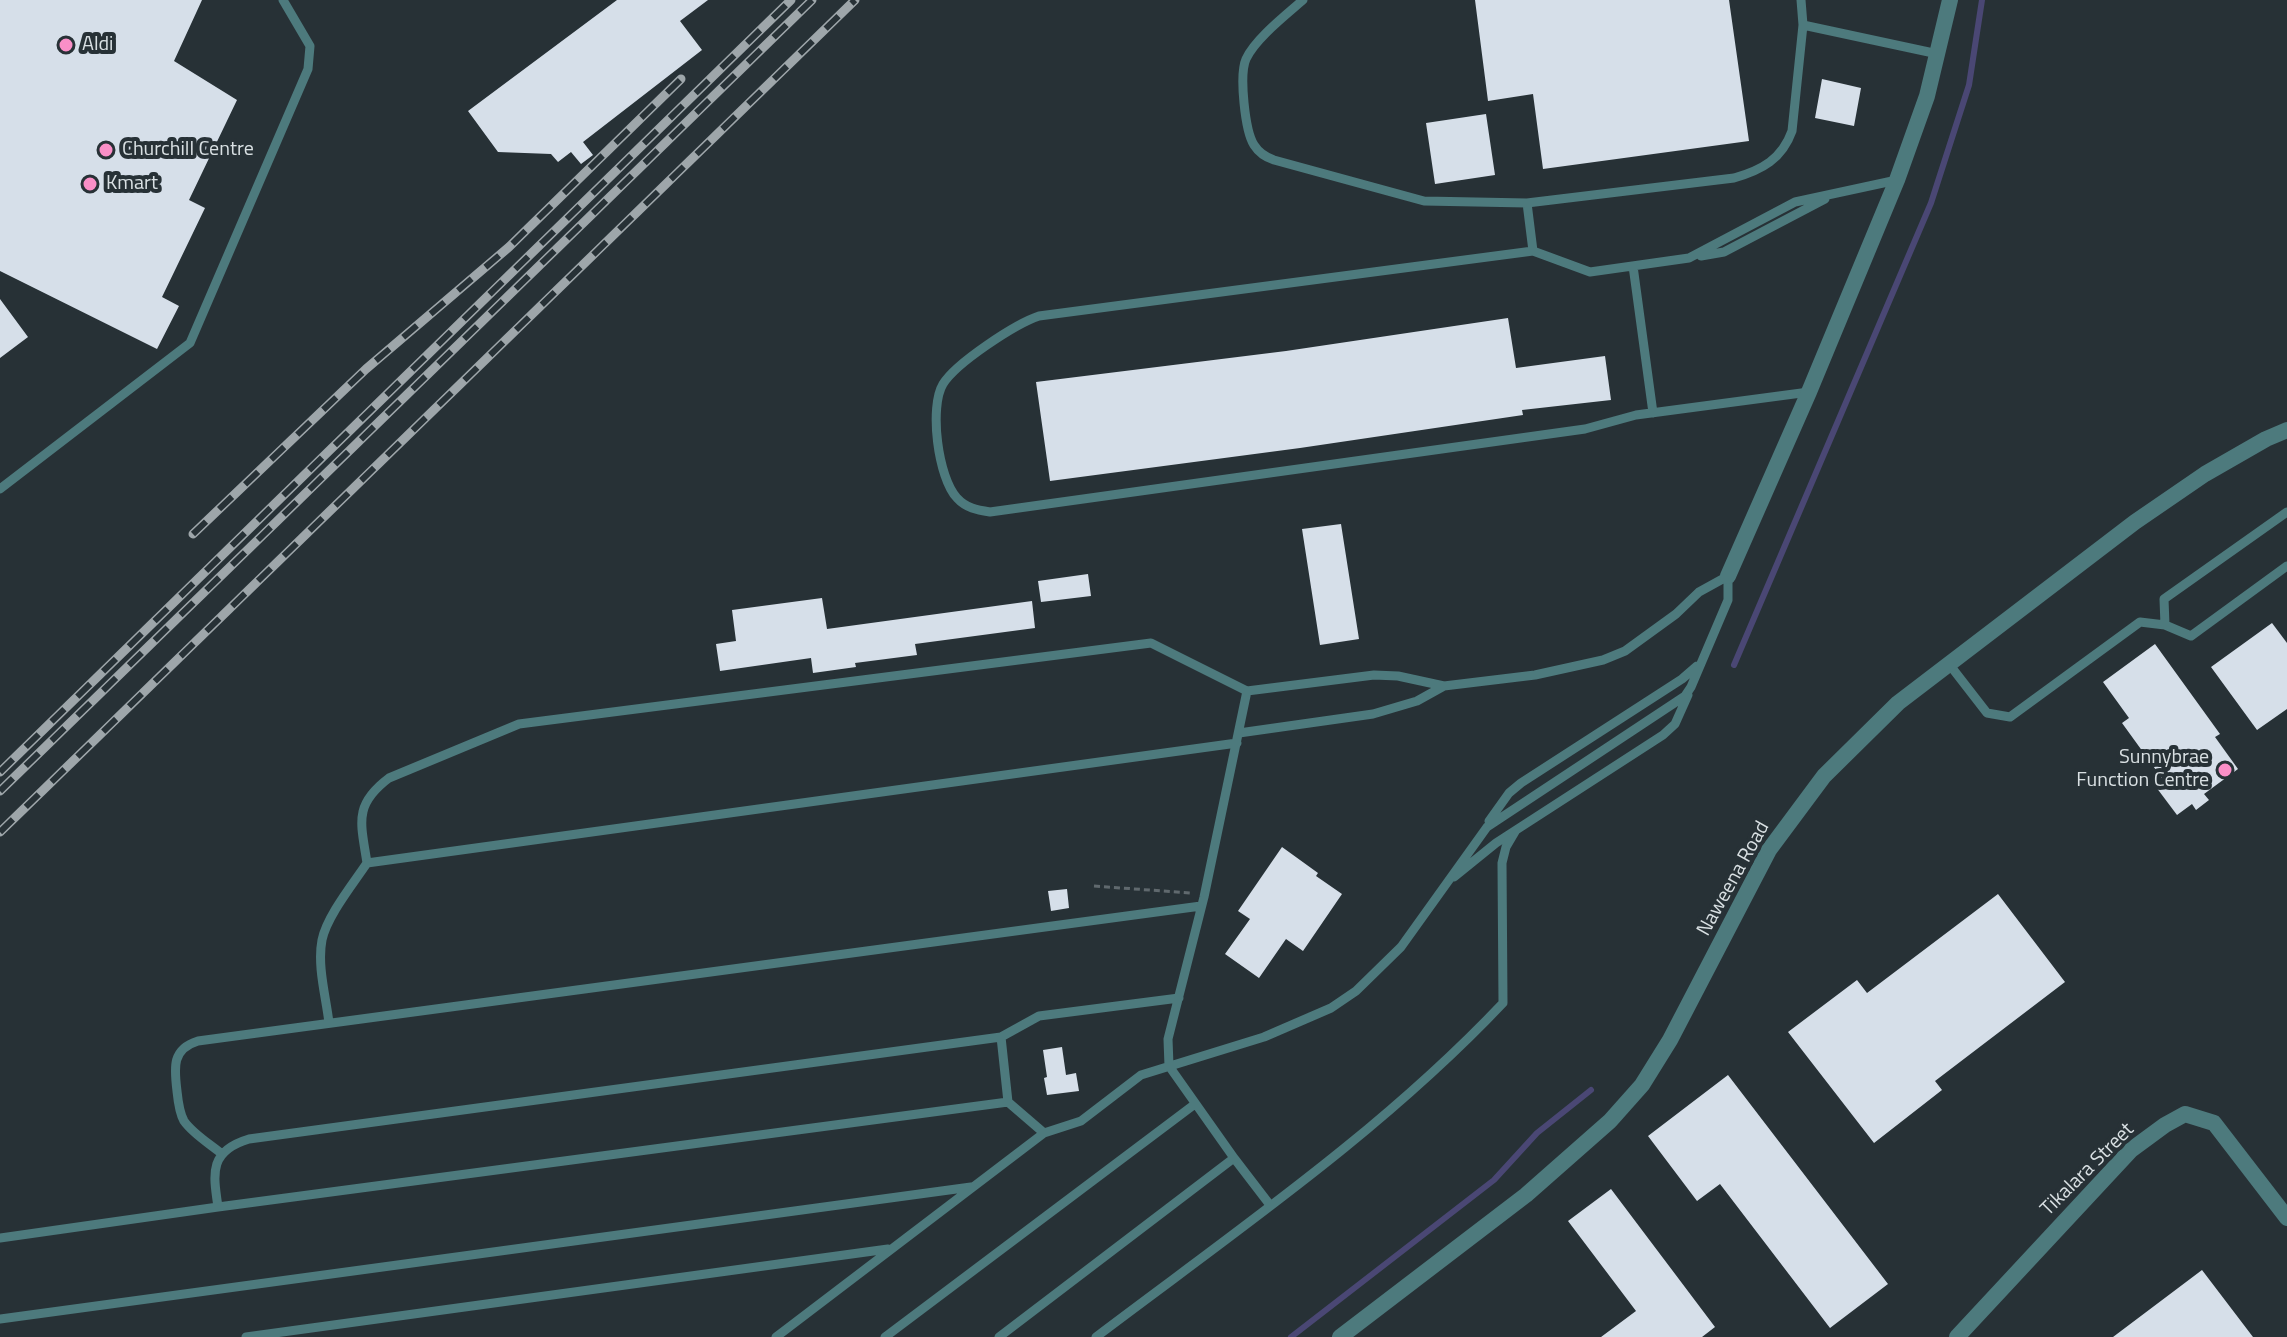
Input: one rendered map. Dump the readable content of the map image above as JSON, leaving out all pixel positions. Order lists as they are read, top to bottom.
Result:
{
  "streets": {
    "street": ["Naweena Road", "Tikalara Street"]
  },
  "places": [
    "Aldi",
    "Churchill Centre",
    "Kmart",
    "Sunnybrae Function Centre"
  ]
}
